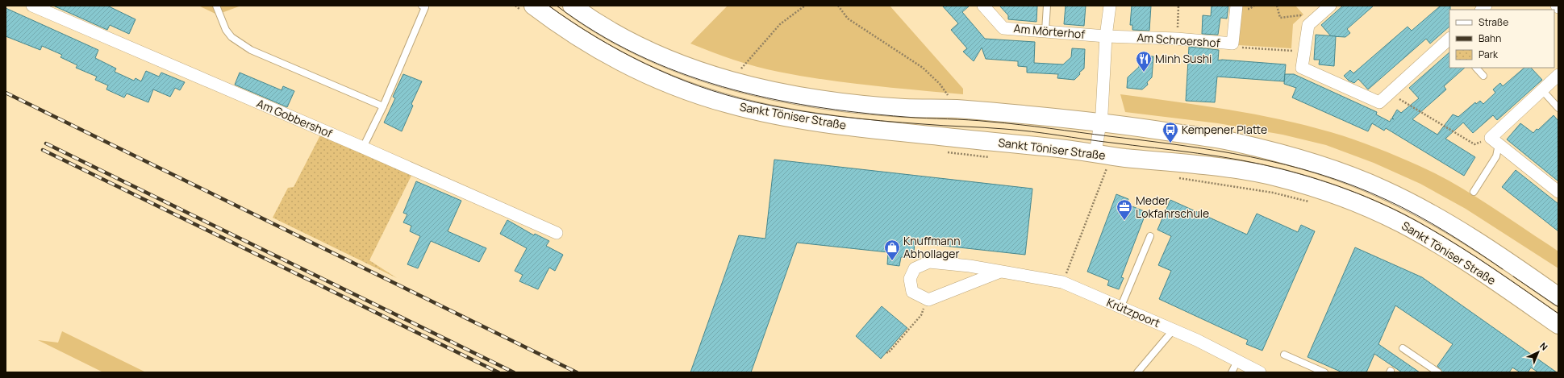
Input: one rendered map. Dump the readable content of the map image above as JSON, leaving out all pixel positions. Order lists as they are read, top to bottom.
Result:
{
  "streets": {
    "main road": ["Sankt Töniser Straße"],
    "street": [
      "Am Mörterhof",
      "Am Schroershof",
      "Am Gobbershof",
      "Krützpoort"
    ]
  },
  "crossings": [
    ["Am Mörterhof", "Am Schroershof"]
  ],
  "places": {
    "restaurant": ["Minh Sushi"],
    "bus stop": ["Kempener Platte"],
    "office": ["Meder Lokfahrschule"],
    "shop": ["Knuffmann Abhollager"]
  },
  "legend": ["Straße", "Bahn", "Park"],
  "north": "top right"
}
